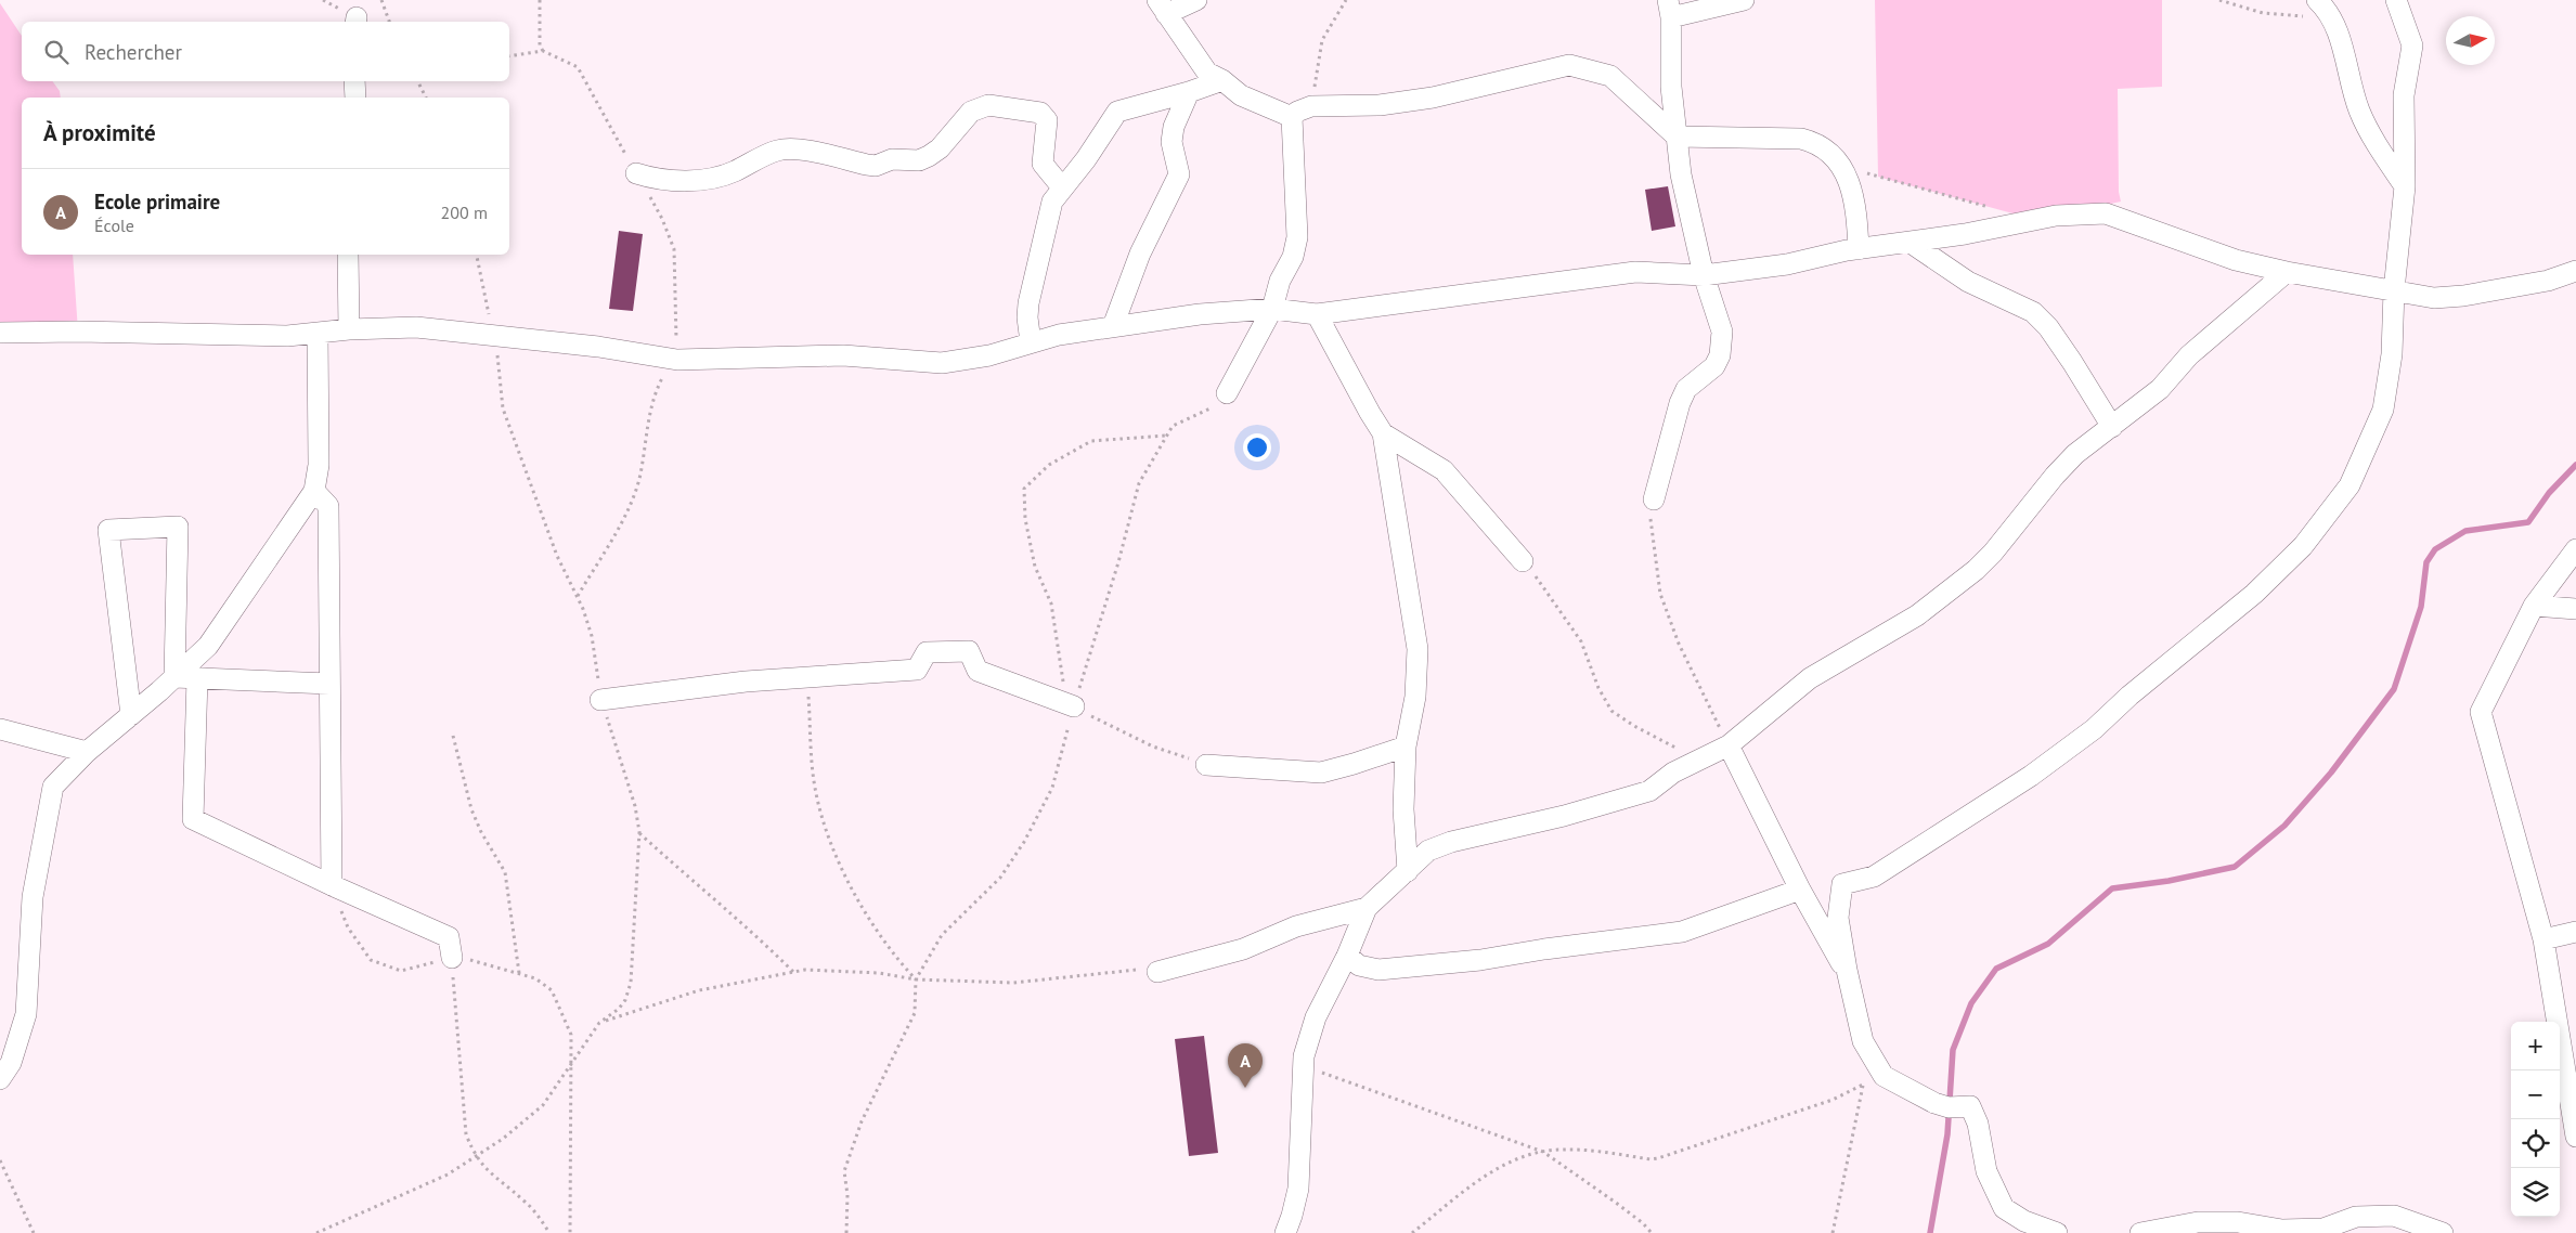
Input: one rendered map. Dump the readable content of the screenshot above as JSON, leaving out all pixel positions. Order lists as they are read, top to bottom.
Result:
{
  "north": "right",
  "page": {
    "search": "Rechercher",
    "heading": "À proximité",
    "list": [
      {
        "mark": "A",
        "name": "Ecole primaire",
        "note": "École",
        "value": "200 m"
      }
    ],
    "map_buttons": ["+", "−"],
    "pins": "A"
  }
}
